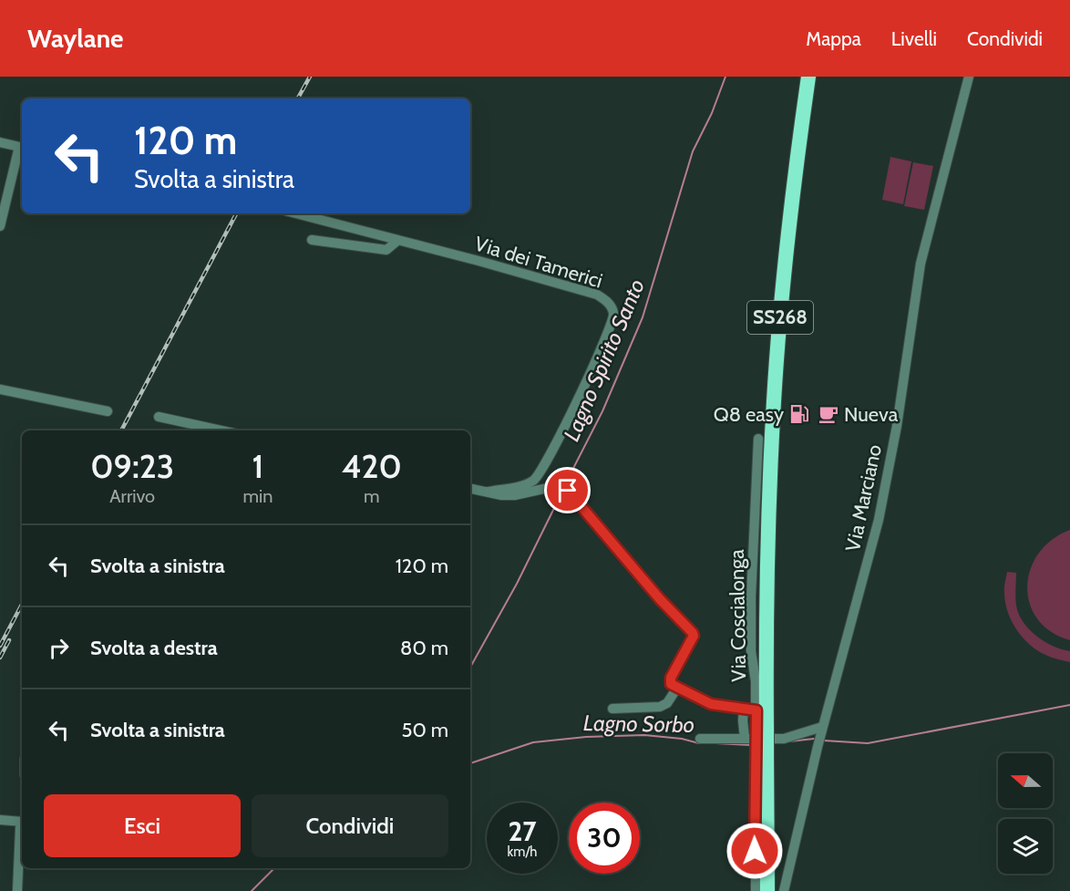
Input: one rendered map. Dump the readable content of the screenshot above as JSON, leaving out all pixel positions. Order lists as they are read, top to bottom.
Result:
{
  "streets": {
    "highway": ["SS268"],
    "street": ["Via dei Tamerici", "Via Marciano", "Via Coscialonga"]
  },
  "crossings": [
    ["SS268", "Via Coscialonga"]
  ],
  "water": ["Lagno Spirito Santo", "Lagno Sorbo"],
  "places": {
    "fuel station": ["Q8 easy"],
    "cafe": ["Nueva"]
  },
  "north": "left",
  "page": {
    "header": "Waylane",
    "nav": ["Mappa", "Livelli", "Condividi"],
    "turn": ["120 m", "Svolta a sinistra"],
    "eta": [
      "09:23",
      "Arrivo",
      "1",
      "min",
      "420",
      "m"
    ],
    "list": [
      {
        "name": "Svolta a sinistra",
        "value": "120 m"
      },
      {
        "name": "Svolta a destra",
        "value": "80 m"
      },
      {
        "name": "Svolta a sinistra",
        "value": "50 m"
      }
    ],
    "buttons": ["Esci", "Condividi"],
    "speed": "27 km/h",
    "limit": "30"
  }
}
